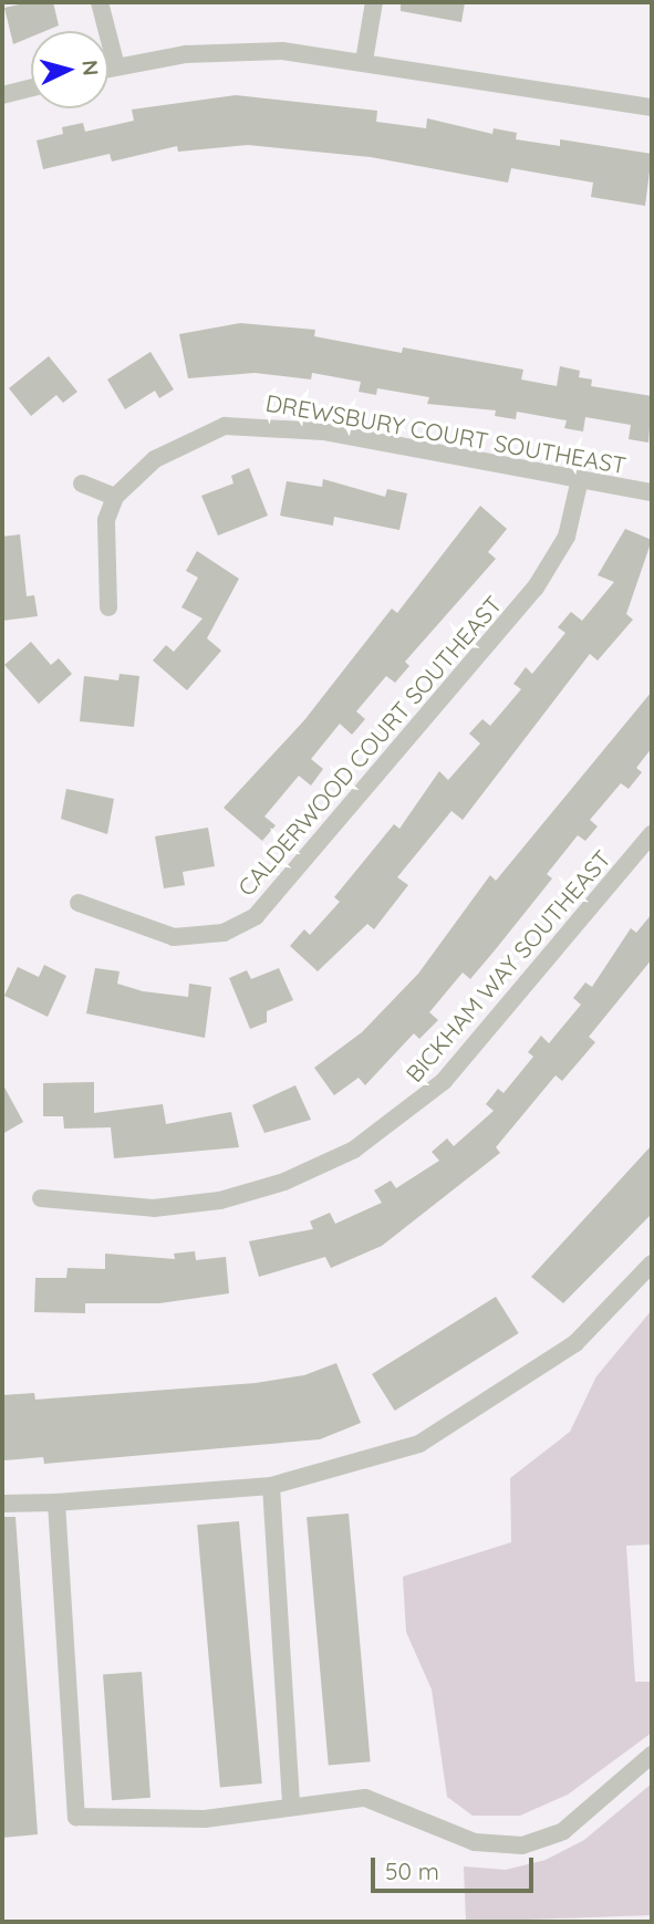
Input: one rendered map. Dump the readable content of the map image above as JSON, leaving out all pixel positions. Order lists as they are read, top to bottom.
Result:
{
  "streets": {
    "street": ["DREWSBURY COURT SOUTHEAST", "CALDERWOOD COURT SOUTHEAST", "BICKHAM WAY SOUTHEAST"]
  },
  "crossings": [
    ["DREWSBURY COURT SOUTHEAST", "CALDERWOOD COURT SOUTHEAST"]
  ],
  "scale_bar": "50 m",
  "north": "right"
}
